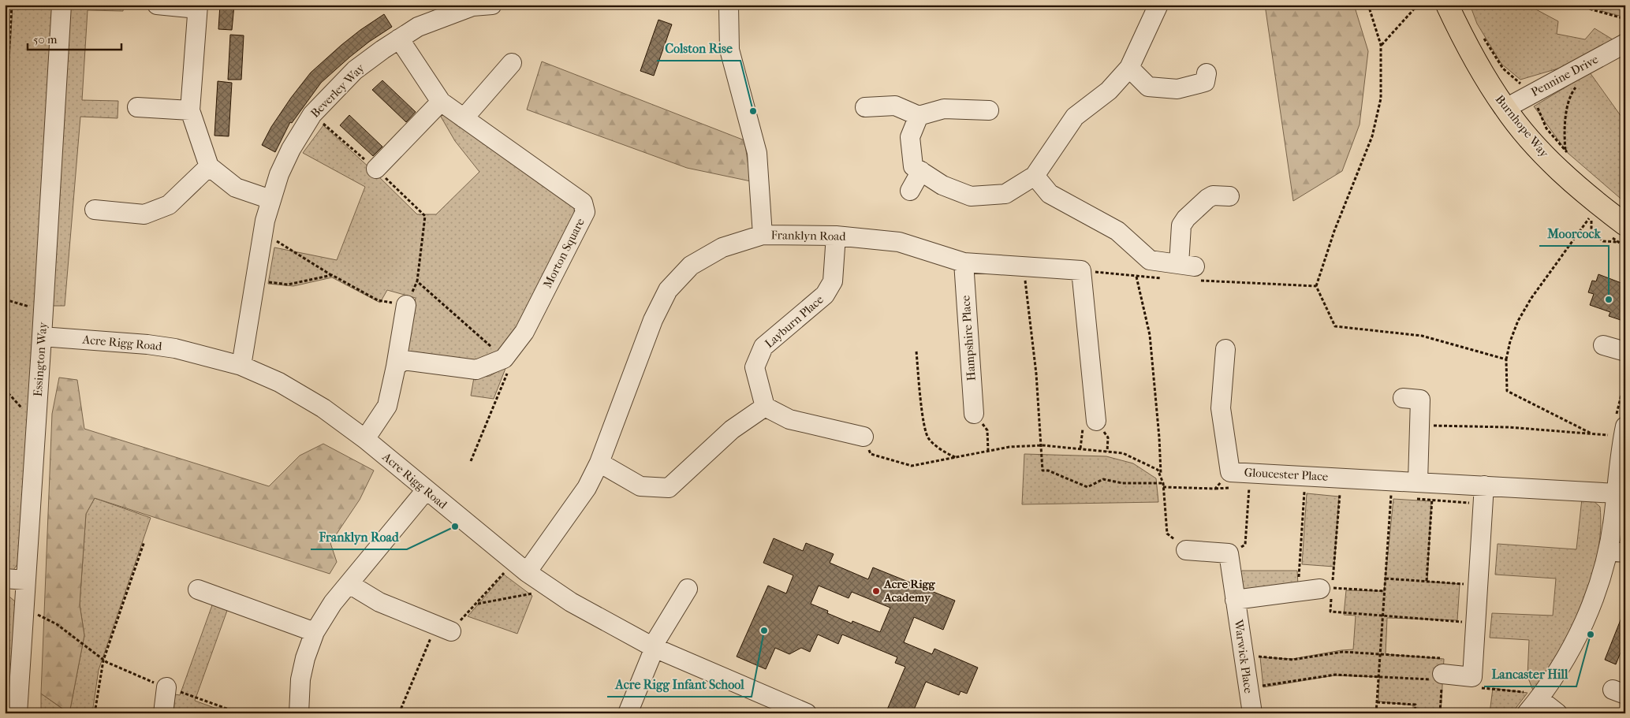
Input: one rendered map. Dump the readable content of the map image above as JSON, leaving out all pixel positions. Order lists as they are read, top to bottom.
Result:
{
  "streets": {
    "main road": ["Burnhope Way"],
    "street": [
      "Pennine Drive",
      "Beverley Way",
      "Franklyn Road",
      "Morton Square",
      "Layburn Place",
      "Hampshire Place",
      "Acre Rigg Road",
      "Essington Way",
      "Gloucester Place",
      "Warwick Place"
    ]
  },
  "crossings": [
    ["Pennine Drive", "Burnhope Way"],
    ["Beverley Way", "Morton Square"],
    ["Beverley Way", "Acre Rigg Road"],
    ["Franklyn Road", "Layburn Place"],
    ["Franklyn Road", "Hampshire Place"],
    ["Franklyn Road", "Acre Rigg Road"],
    ["Acre Rigg Road", "Essington Way"]
  ],
  "places": [
    "Colston Rise",
    "Moorcock",
    "Franklyn Road",
    "Acre Rigg Academy",
    "Acre Rigg Infant School",
    "Lancaster Hill"
  ],
  "scale_bar": "50 m"
}
